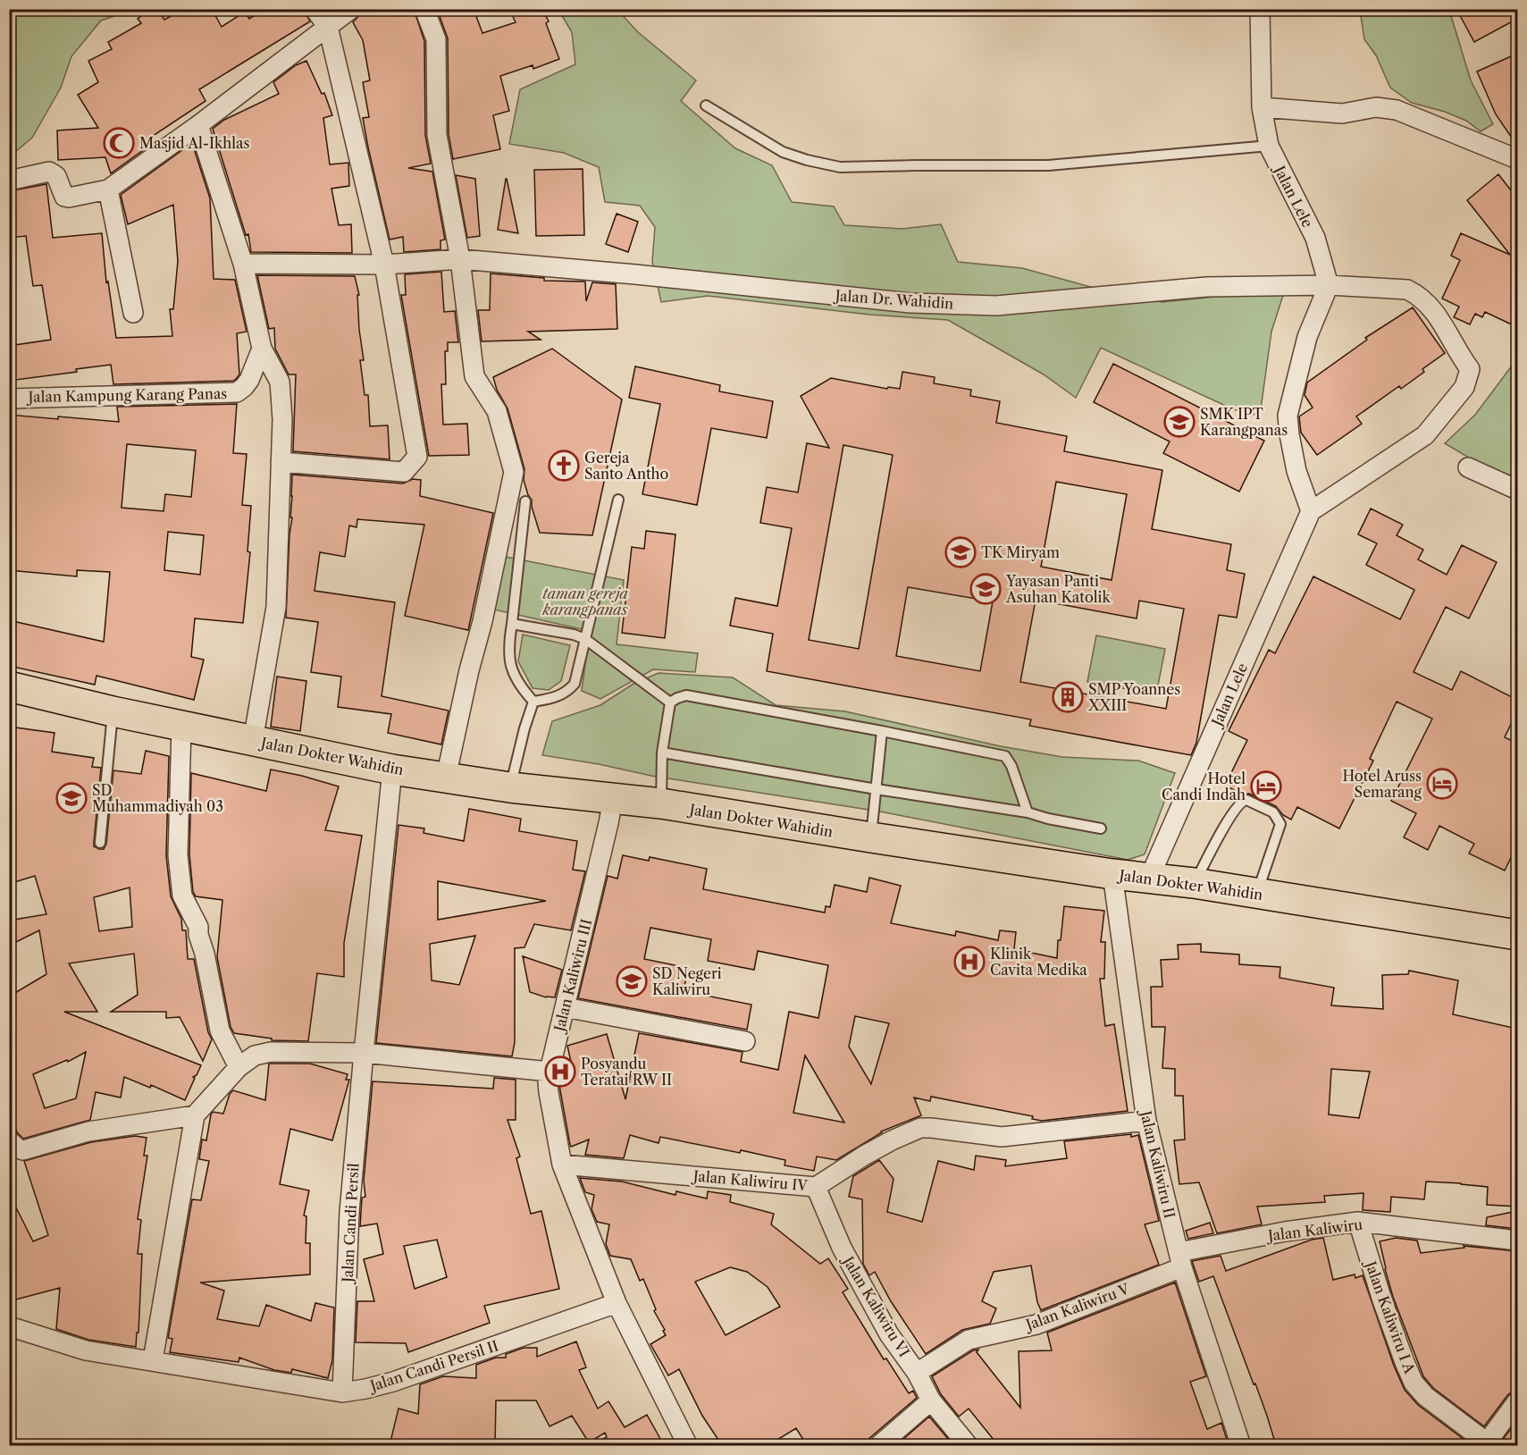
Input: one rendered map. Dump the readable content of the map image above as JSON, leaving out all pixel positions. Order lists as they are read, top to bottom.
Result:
{
  "streets": {
    "highway": ["Jalan Dokter Wahidin"],
    "street": [
      "Jalan Lele",
      "Jalan Dr. Wahidin",
      "Jalan Kampung Karang Panas",
      "Jalan Kaliwiru III",
      "Jalan Kaliwiru II",
      "Jalan Kaliwiru IV",
      "Jalan Candi Persil",
      "Jalan Kaliwiru",
      "Jalan Kaliwiru VI",
      "Jalan Kaliwiru V",
      "Jalan Kaliwiru I A",
      "Jalan Candi Persil II"
    ]
  },
  "crossings": [
    ["Jalan Lele", "Jalan Dr. Wahidin"],
    ["Jalan Lele", "Jalan Dokter Wahidin"],
    ["Jalan Dokter Wahidin", "Jalan Kaliwiru III"],
    ["Jalan Dokter Wahidin", "Jalan Kaliwiru II"],
    ["Jalan Dokter Wahidin", "Jalan Candi Persil"],
    ["Jalan Kaliwiru III", "Jalan Kaliwiru IV"],
    ["Jalan Kaliwiru III", "Jalan Candi Persil II"],
    ["Jalan Kaliwiru II", "Jalan Kaliwiru IV"],
    ["Jalan Kaliwiru II", "Jalan Kaliwiru"],
    ["Jalan Kaliwiru II", "Jalan Kaliwiru V"],
    ["Jalan Kaliwiru IV", "Jalan Kaliwiru VI"],
    ["Jalan Candi Persil", "Jalan Candi Persil II"],
    ["Jalan Kaliwiru", "Jalan Kaliwiru V"],
    ["Jalan Kaliwiru", "Jalan Kaliwiru I A"],
    ["Jalan Kaliwiru VI", "Jalan Kaliwiru V"]
  ],
  "parks": ["taman gereja karangpanas"],
  "places": {
    "mosque": ["Masjid Al-Ikhlas"],
    "school or university": [
      "SMK IPT Karangpanas",
      "TK Miryam",
      "Yayasan Panti Asuhan Katolik",
      "SD Muhammadiyah 03",
      "SD Negeri Kaliwiru"
    ],
    "church": ["Gereja Santo Antho"],
    "building": ["SMP Yoannes XXIII"],
    "hotel": ["Hotel Aruss Semarang", "Hotel Candi Indah"],
    "hospital": ["Klinik Cavita Medika", "Posyandu Teratai RW II"]
  }
}
